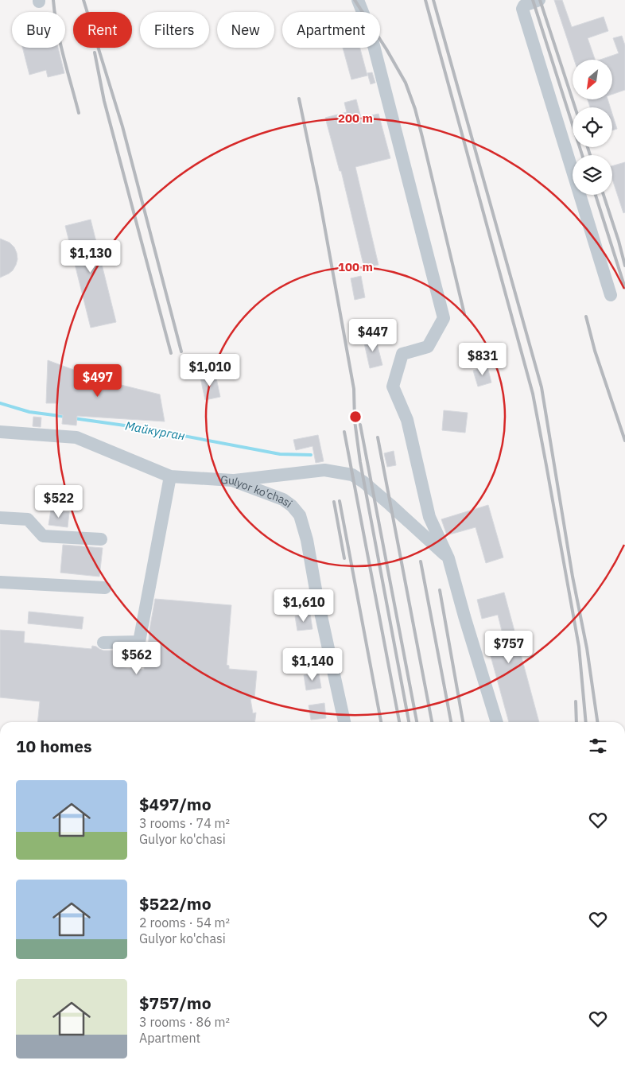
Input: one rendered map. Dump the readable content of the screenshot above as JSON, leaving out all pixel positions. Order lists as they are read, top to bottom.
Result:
{
  "streets": {
    "street": ["Gulyor ko'chasi"]
  },
  "water": ["Майкурган"],
  "north": "bottom left",
  "page": {
    "chip": [
      "Buy",
      "Rent",
      "Filters",
      "New",
      "Apartment"
    ],
    "price": [
      "$1,130",
      "$447",
      "$831",
      "$1,010",
      "$497",
      "$522",
      "$1,610",
      "$757",
      "$562",
      "$1,140"
    ],
    "heading": "10 homes",
    "list": [
      {
        "name": "$497/mo",
        "note": "3 rooms · 74 m² · Gulyor ko'chasi"
      },
      {
        "name": "$522/mo",
        "note": "2 rooms · 54 m² · Gulyor ko'chasi"
      },
      {
        "name": "$757/mo",
        "note": "3 rooms · 86 m² · Apartment"
      }
    ]
  },
  "rings": ["200 m", "100 m"]
}
